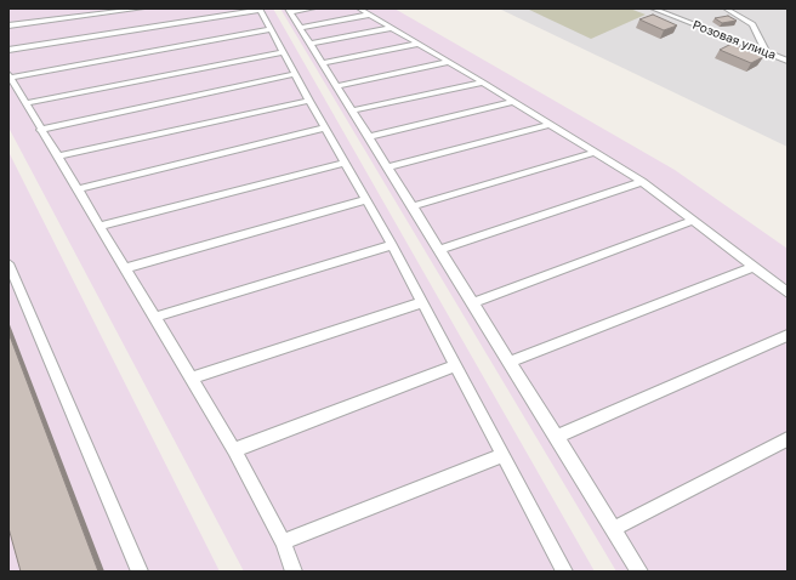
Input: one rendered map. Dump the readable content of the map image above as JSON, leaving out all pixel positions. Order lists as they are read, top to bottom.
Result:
{
  "streets": {
    "lane": ["Розовая улица"]
  }
}
